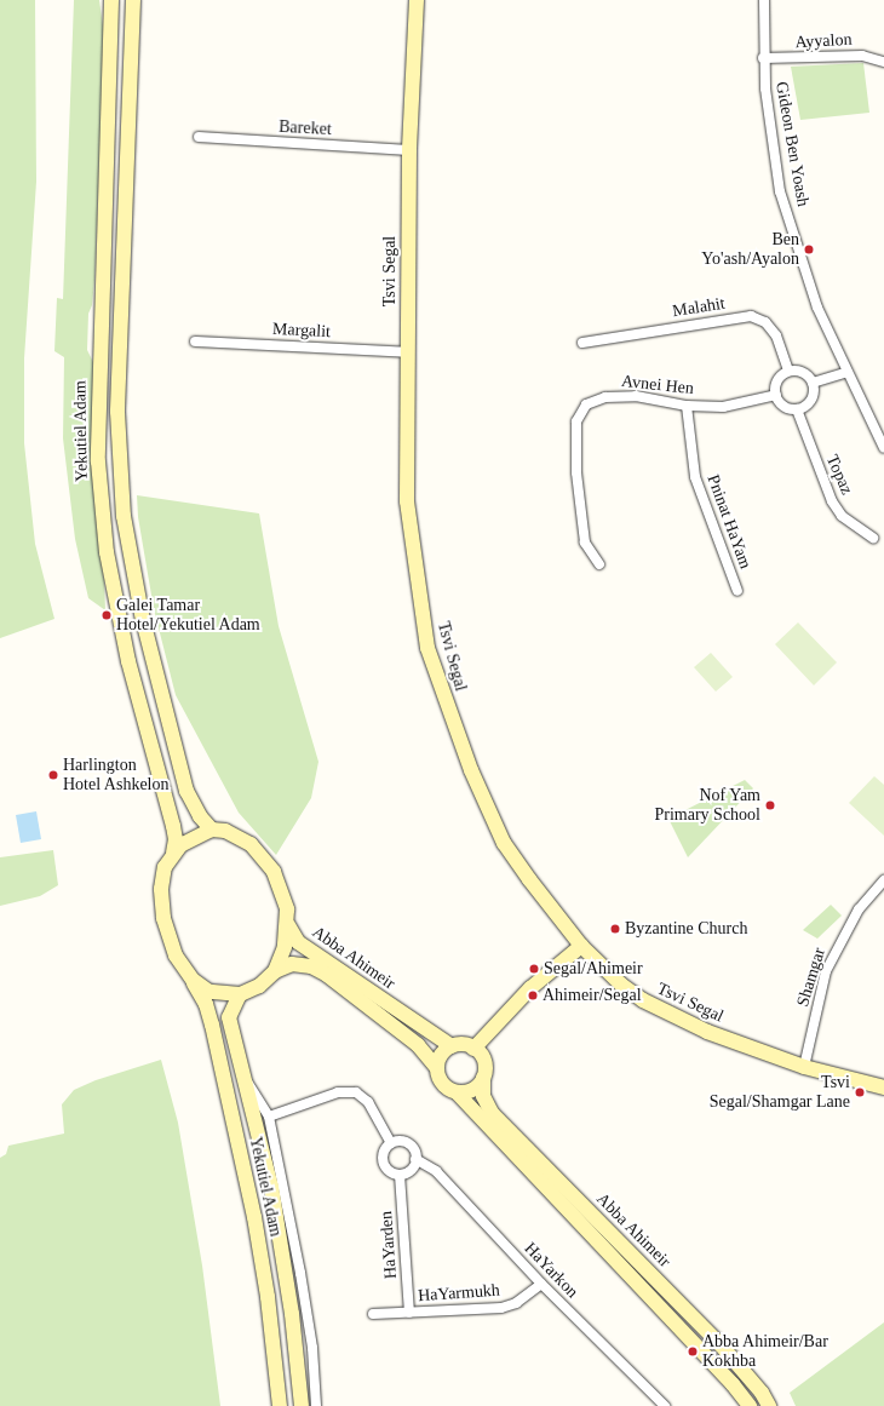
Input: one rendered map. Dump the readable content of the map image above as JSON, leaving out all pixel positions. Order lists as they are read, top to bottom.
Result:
{
  "streets": {
    "main road": ["Tsvi Segal", "Yekutiel Adam", "Abba Ahimeir"],
    "street": [
      "Ayyalon",
      "Bareket",
      "Gideon Ben Yoash",
      "Malahit",
      "Margalit",
      "Avnei Hen",
      "Topaz",
      "Pninat HaYam",
      "Shamgar",
      "HaYarden",
      "HaYarkon",
      "HaYarmukh"
    ]
  },
  "crossings": [
    ["Ayyalon", "Gideon Ben Yoash"],
    ["Bareket", "Tsvi Segal"],
    ["Tsvi Segal", "Margalit"],
    ["Tsvi Segal", "Shamgar"],
    ["Malahit", "Avnei Hen"],
    ["Malahit", "Topaz"],
    ["Avnei Hen", "Topaz"],
    ["Avnei Hen", "Pninat HaYam"],
    ["Yekutiel Adam", "Abba Ahimeir"],
    ["HaYarden", "HaYarkon"],
    ["HaYarden", "HaYarmukh"],
    ["HaYarkon", "HaYarmukh"]
  ],
  "places": [
    "Ben Yo'ash/Ayalon",
    "Galei Tamar Hotel/Yekutiel Adam",
    "Harlington Hotel Ashkelon",
    "Nof Yam Primary School",
    "Byzantine Church",
    "Segal/Ahimeir",
    "Ahimeir/Segal",
    "Tsvi Segal/Shamgar Lane",
    "Abba Ahimeir/Bar Kokhba"
  ]
}
